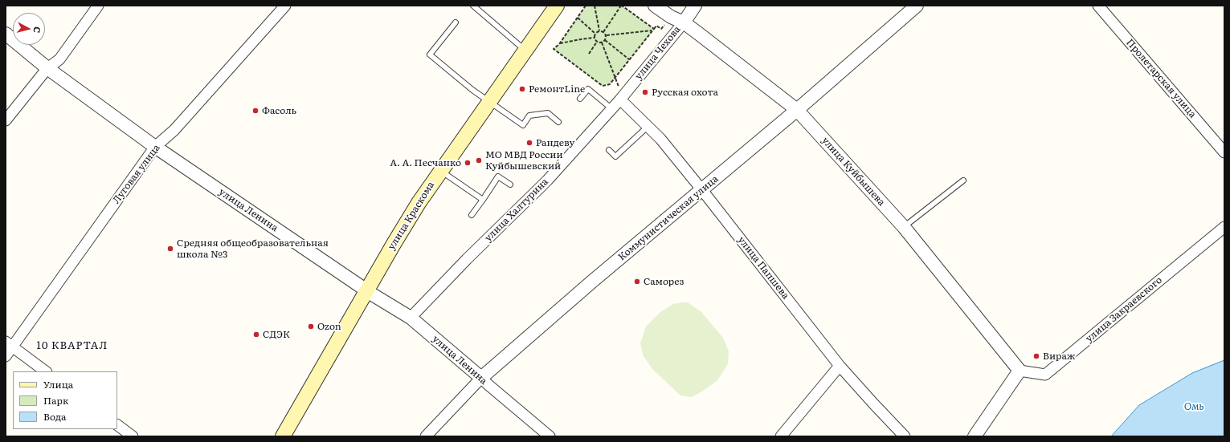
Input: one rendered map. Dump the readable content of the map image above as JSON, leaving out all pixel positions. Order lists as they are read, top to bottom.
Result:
{
  "streets": {
    "main road": ["улица Краскома"],
    "street": [
      "улица Чехова",
      "Пролетарская улица",
      "улица Куйбышева",
      "Луговая улица",
      "улица Ленина",
      "улица Халтурина",
      "Коммунистическая улица",
      "улица Папшева",
      "улица Закраевского"
    ]
  },
  "crossings": [
    ["улица Чехова", "улица Куйбышева"],
    ["улица Чехова", "улица Халтурина"],
    ["улица Чехова", "улица Папшева"],
    ["улица Куйбышева", "Коммунистическая улица"],
    ["улица Куйбышева", "улица Закраевского"],
    ["Луговая улица", "улица Ленина"],
    ["улица Ленина", "улица Халтурина"],
    ["улица Ленина", "улица Краскома"],
    ["улица Ленина", "Коммунистическая улица"],
    ["улица Халтурина", "улица Папшева"],
    ["Коммунистическая улица", "улица Папшева"]
  ],
  "districts": ["10 КВАРТАЛ"],
  "water": ["Омь"],
  "places": [
    "РемонтLine",
    "Русская охота",
    "Фасоль",
    "Рандеву",
    "МО МВД России Куйбышевский",
    "А. А. Песчанко",
    "Средняя общеобразовательная школа №3",
    "Саморез",
    "Ozon",
    "СДЭК",
    "Вираж"
  ],
  "legend": ["Улица", "Парк", "Вода"],
  "north": "right"
}
